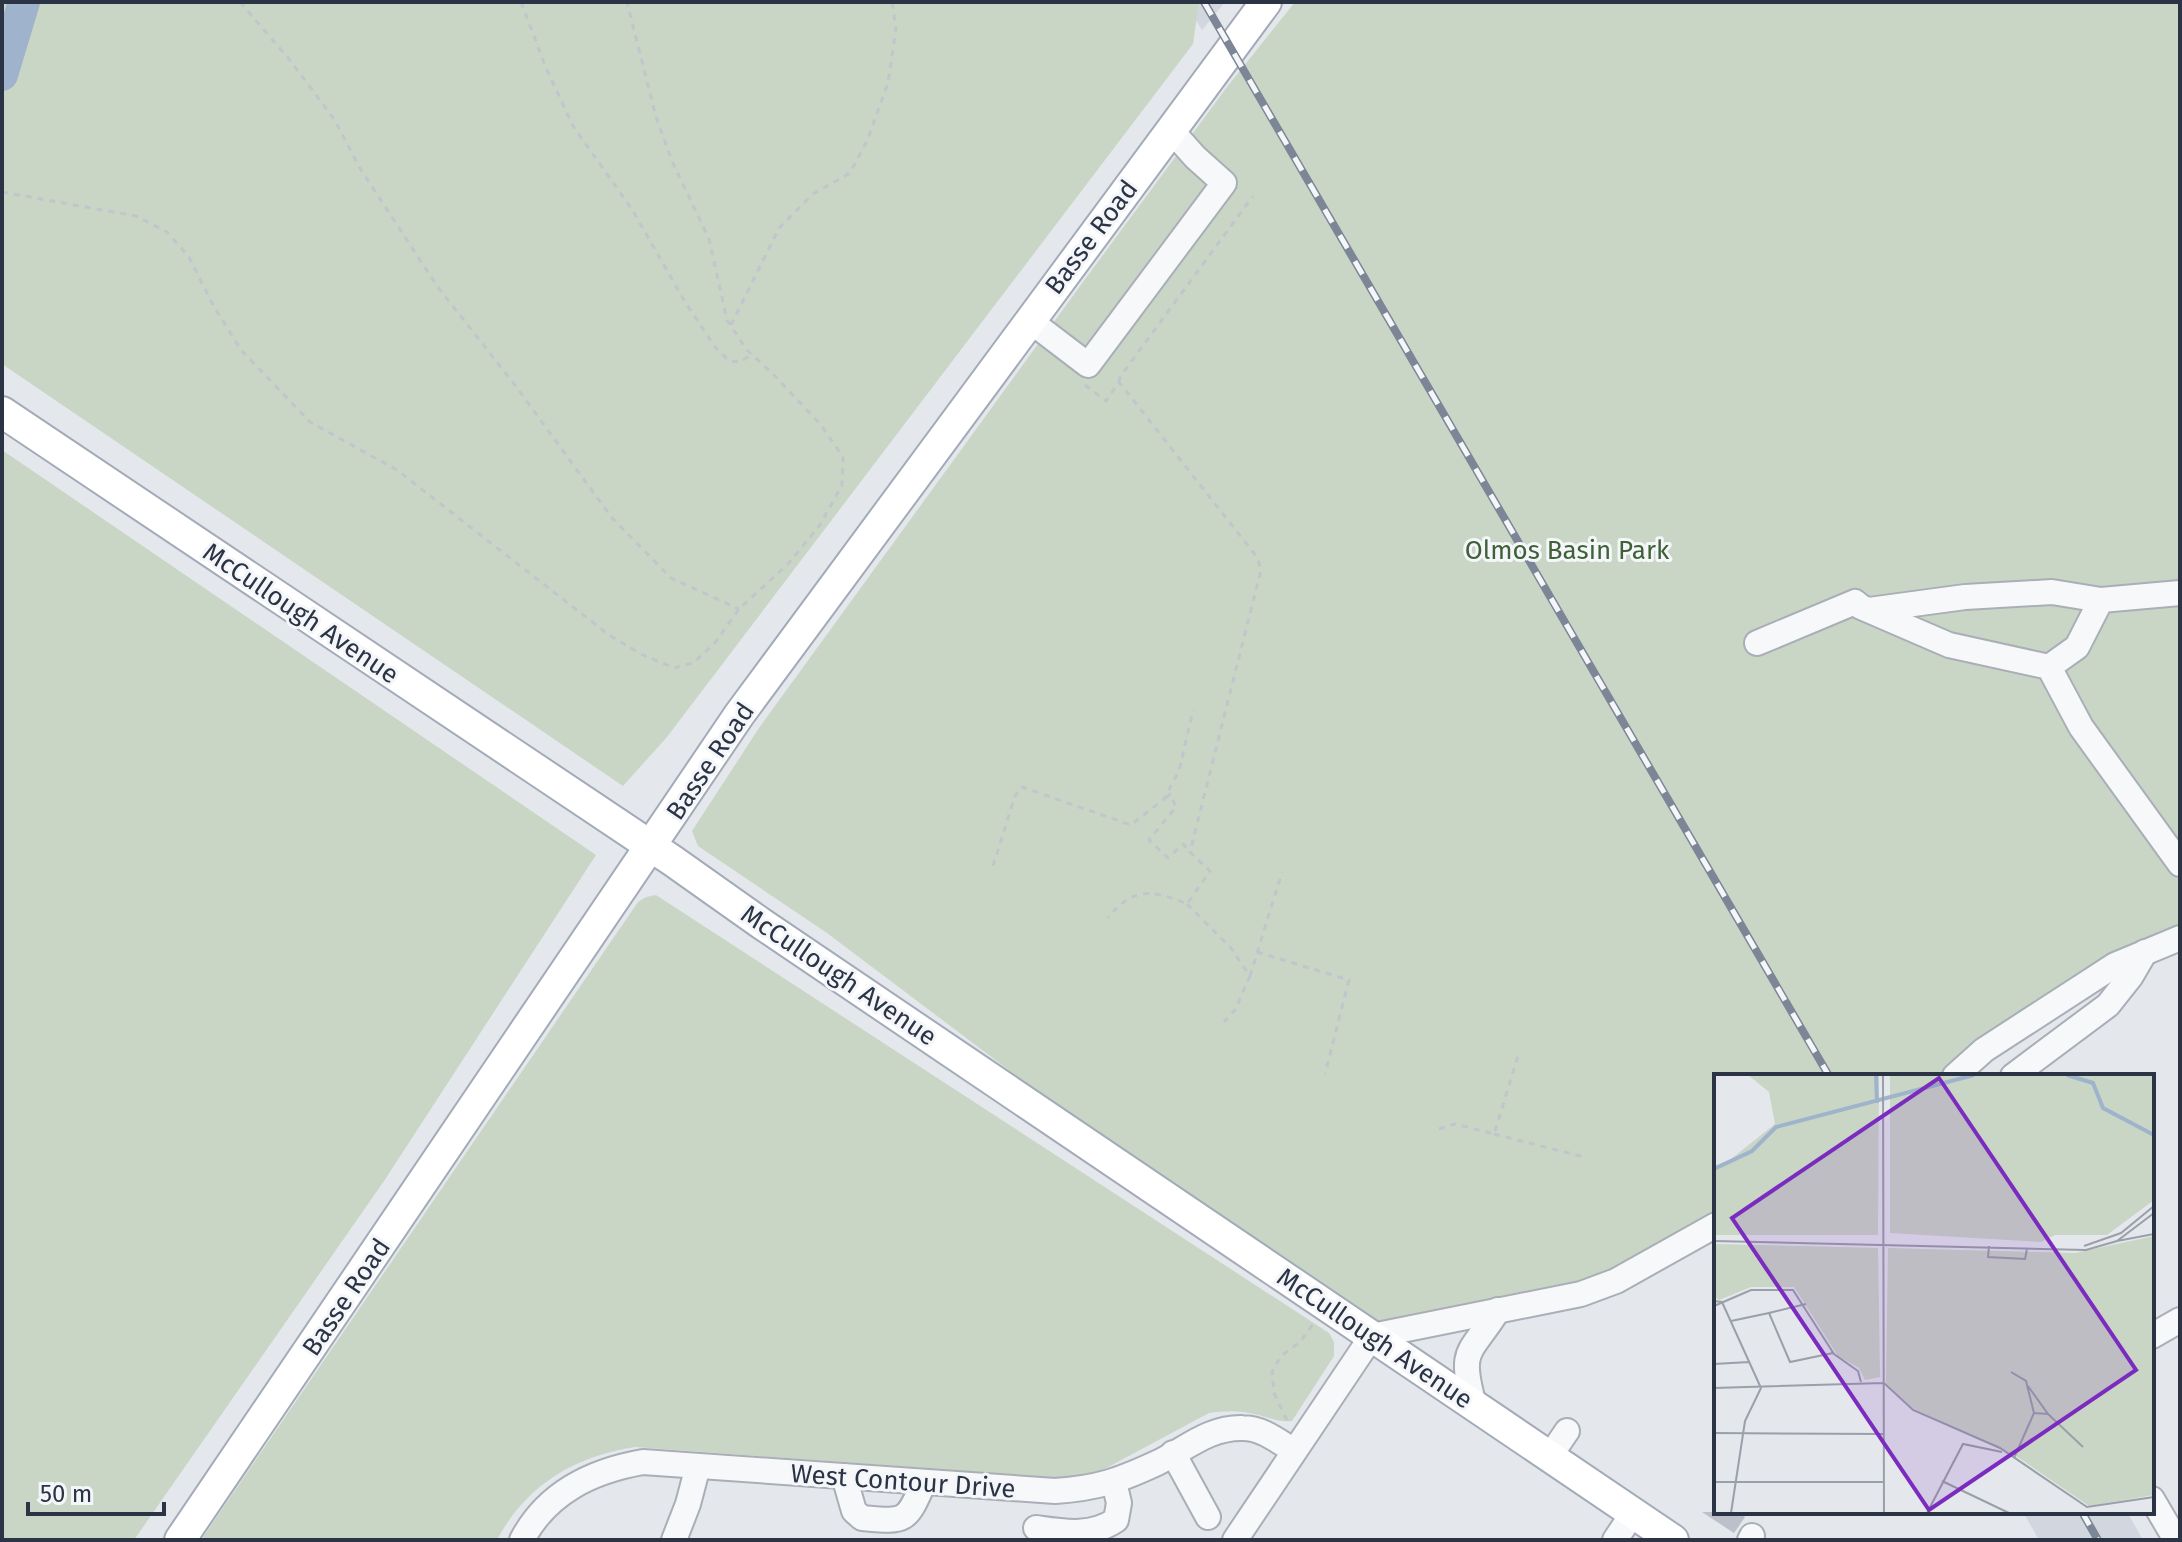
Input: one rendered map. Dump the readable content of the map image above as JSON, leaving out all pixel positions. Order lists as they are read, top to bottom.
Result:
{
  "streets": {
    "main road": ["Basse Road", "McCullough Avenue"],
    "street": ["West Contour Drive"]
  },
  "crossings": [
    ["Basse Road", "McCullough Avenue"]
  ],
  "parks": ["Olmos Basin Park"],
  "scale_bar": "50 m"
}
